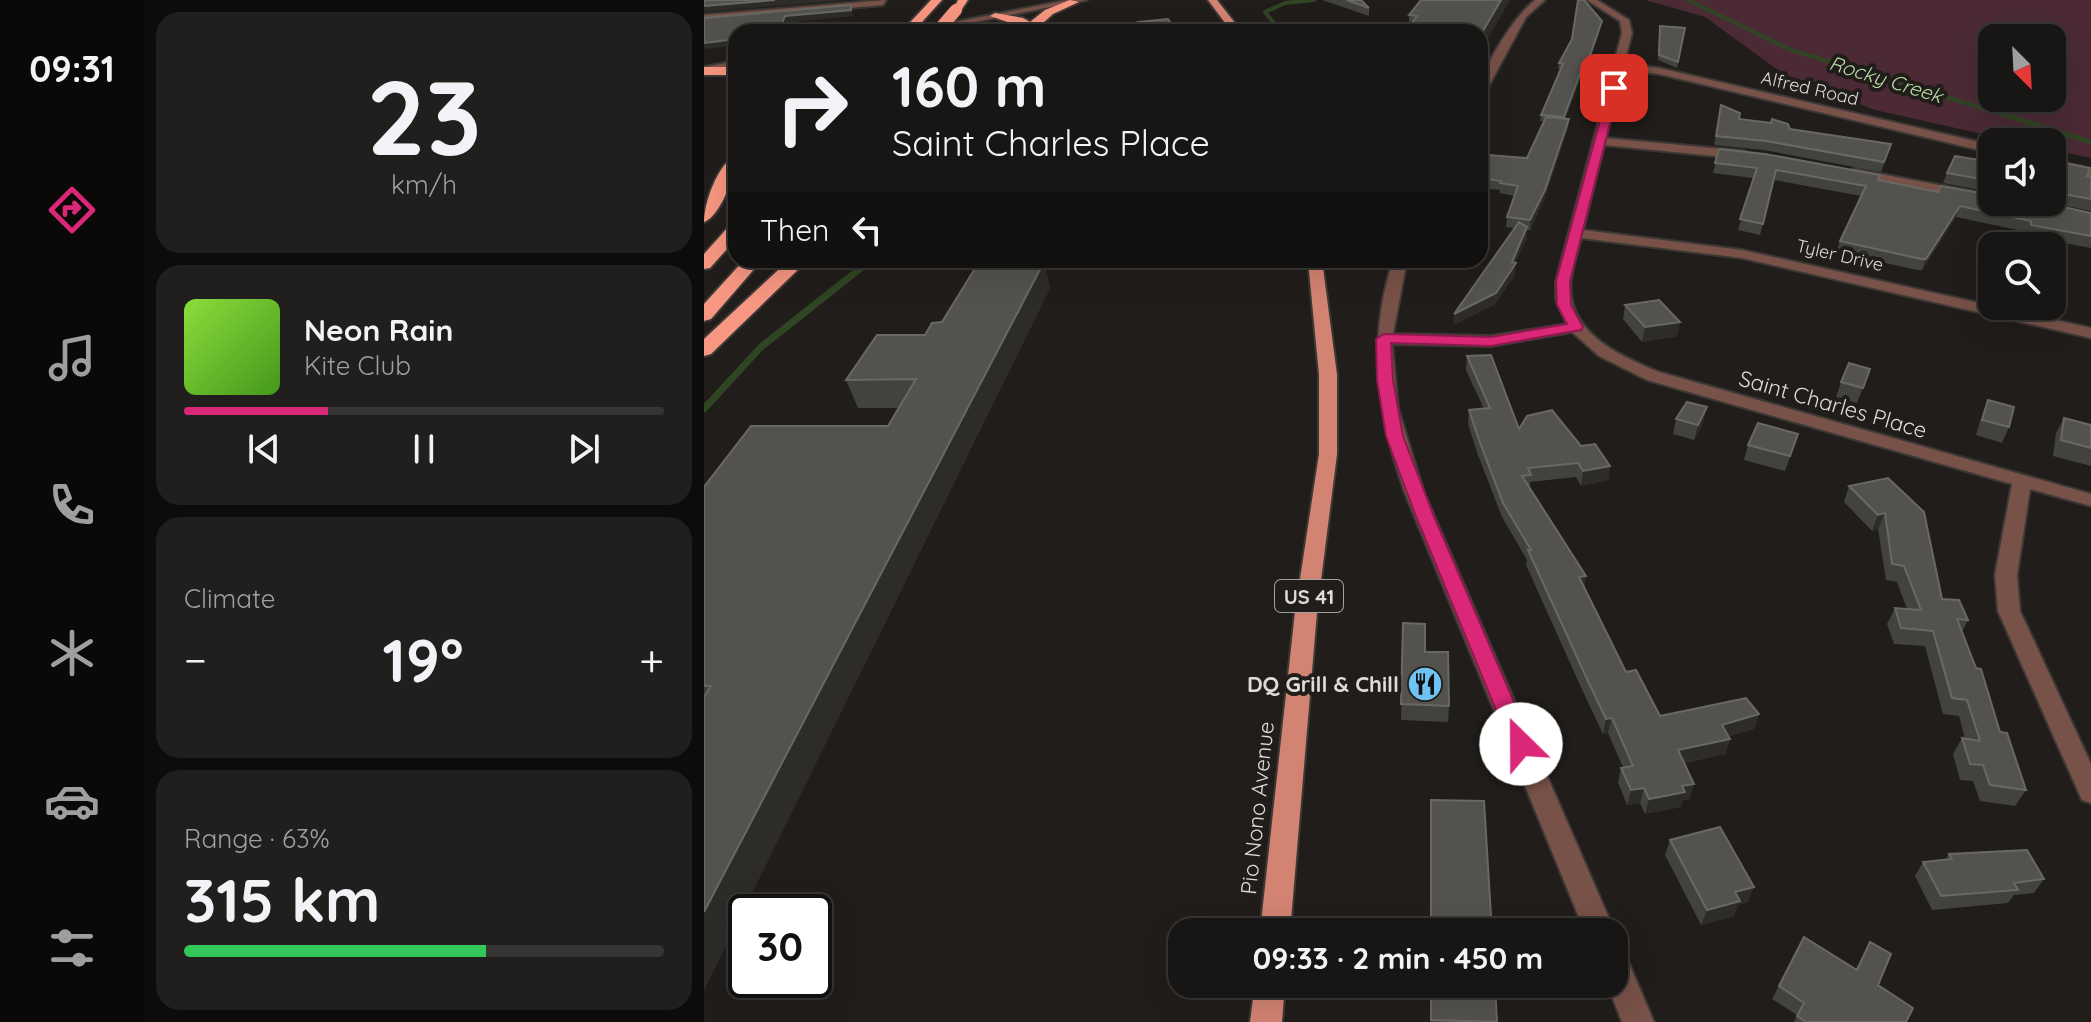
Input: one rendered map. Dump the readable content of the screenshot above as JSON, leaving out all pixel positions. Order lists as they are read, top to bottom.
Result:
{
  "streets": {
    "main road": ["US 41", "Pio Nono Avenue"],
    "street": ["Alfred Road", "Tyler Drive", "Saint Charles Place"]
  },
  "water": ["Rocky Creek"],
  "places": {
    "restaurant": ["DQ Grill & Chill"]
  },
  "north": "bottom right",
  "page": {
    "tabs": "09:31",
    "tile": [
      ["23", "km/h"],
      "Climate",
      ["Range · 63%", "315 km"]
    ],
    "turn": ["160 m", "Saint Charles Place"],
    "then": "Then",
    "song": ["Neon Rain", "Kite Club"],
    "heat": ["−", "19°", "+"],
    "limit": "30",
    "trip": "09:33 · 2 min · 450 m"
  }
}
